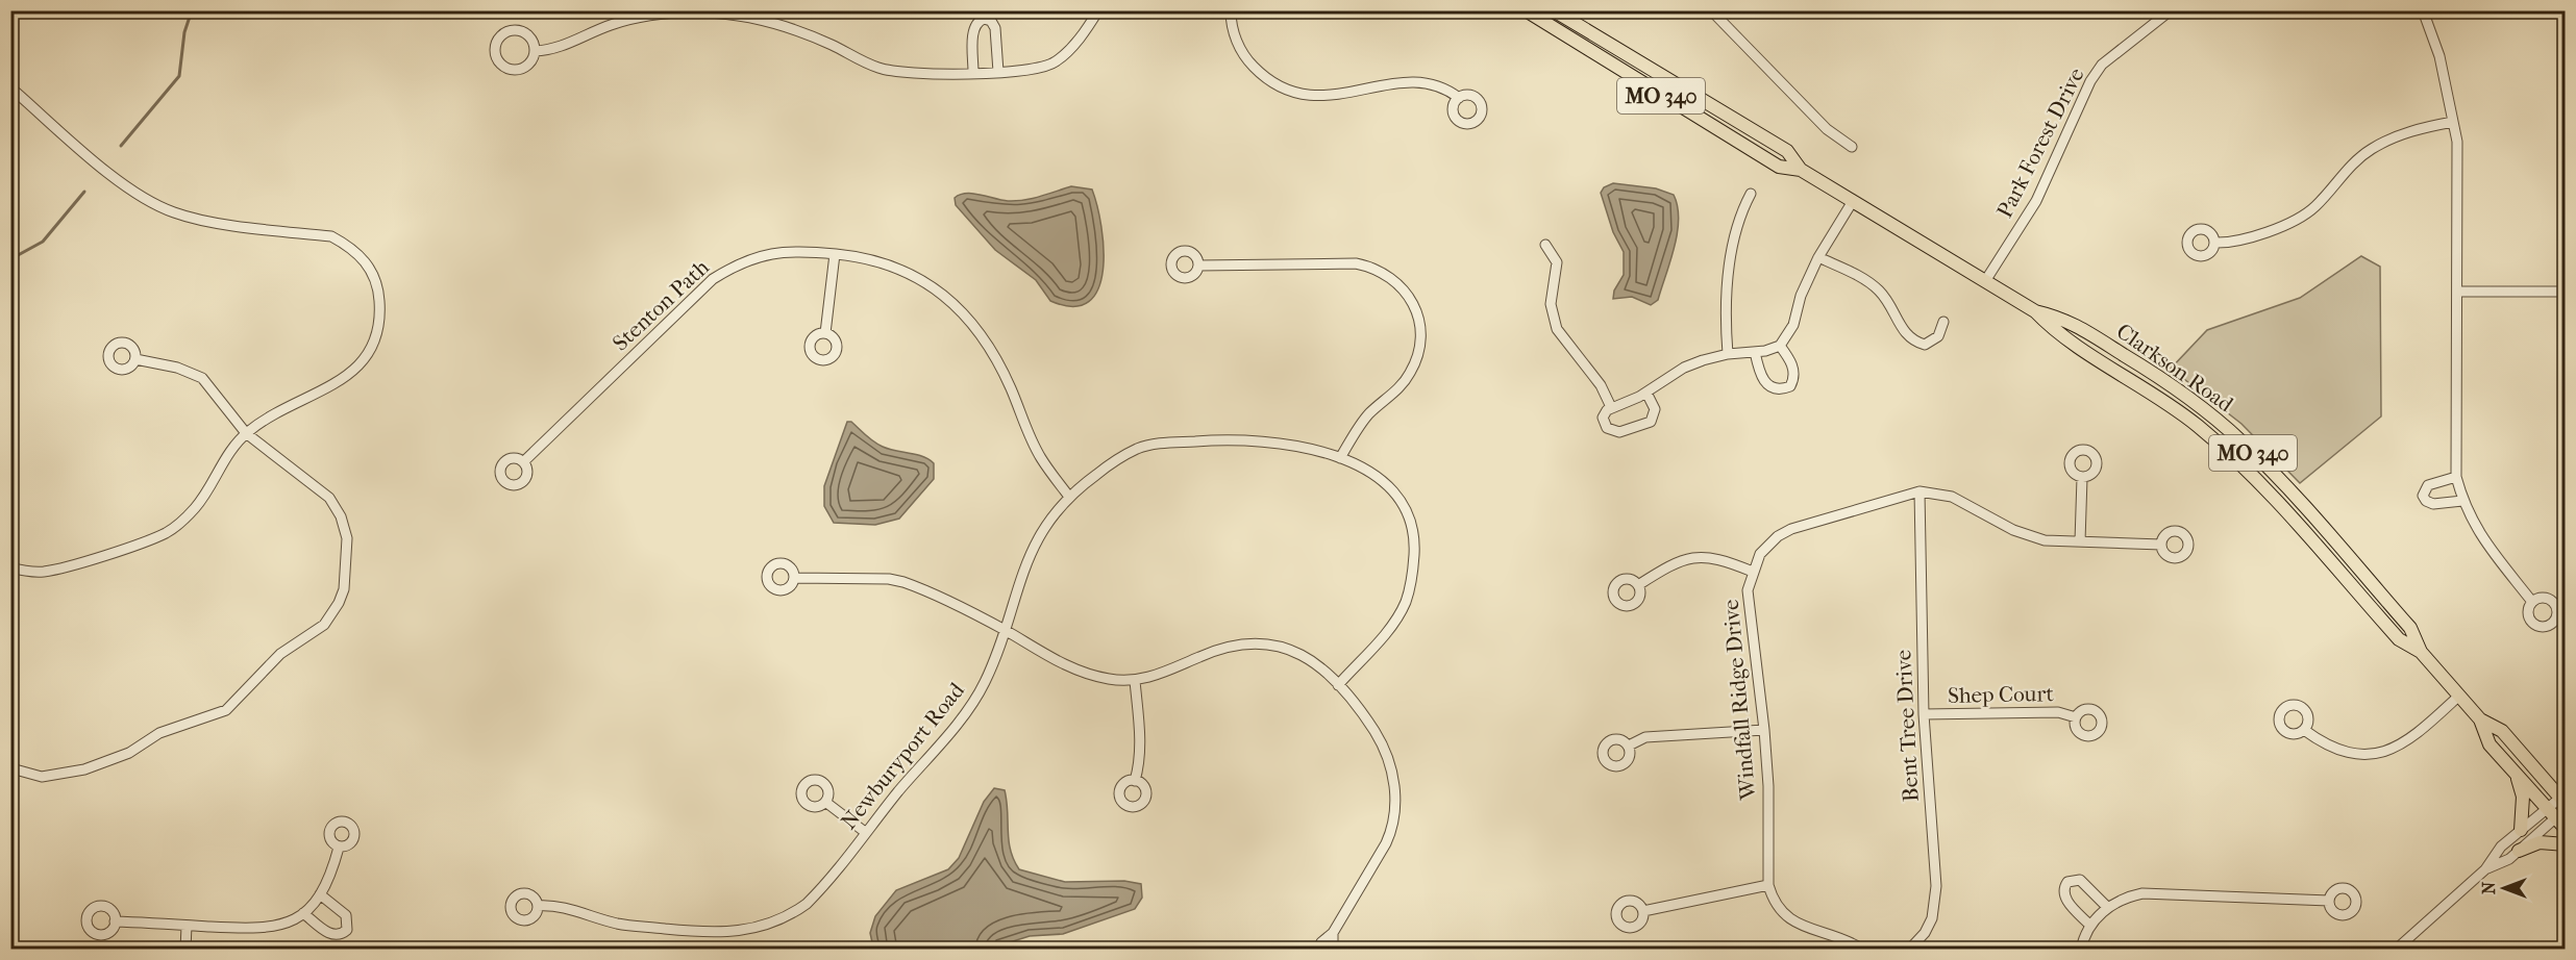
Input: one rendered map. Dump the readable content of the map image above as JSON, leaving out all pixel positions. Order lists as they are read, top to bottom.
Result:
{
  "streets": {
    "main road": ["MO 340", "Clarkson Road"],
    "street": [
      "Park Forest Drive",
      "Stenton Path",
      "Shep Court",
      "Windfall Ridge Drive",
      "Bent Tree Drive",
      "Newburyport Road"
    ]
  },
  "crossings": [
    ["Park Forest Drive", "Clarkson Road"],
    ["Stenton Path", "Newburyport Road"],
    ["Shep Court", "Bent Tree Drive"],
    ["Windfall Ridge Drive", "Bent Tree Drive"]
  ],
  "north": "left"
}
